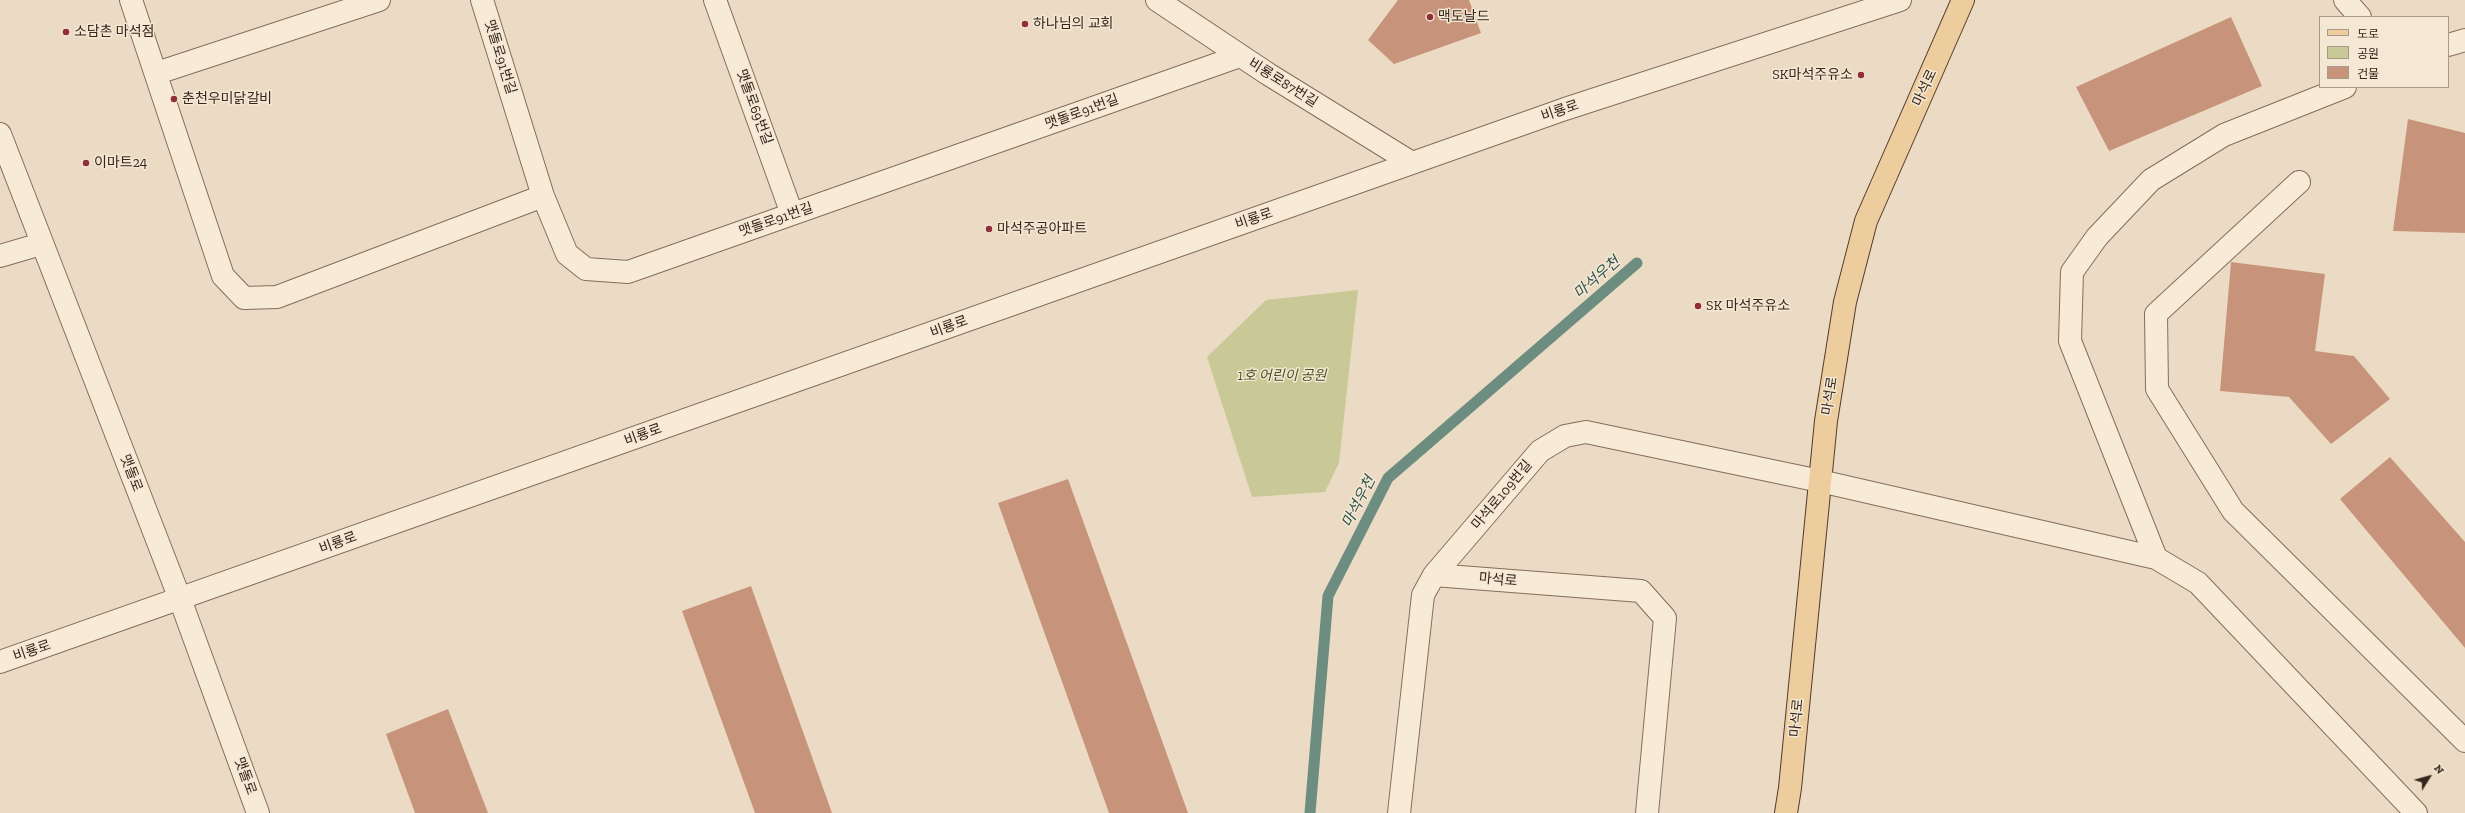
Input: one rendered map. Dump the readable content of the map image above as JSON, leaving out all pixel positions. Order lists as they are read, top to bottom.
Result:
{
  "streets": {
    "main road": ["마석로"],
    "street": [
      "맷돌로91번길",
      "비룡로87번길",
      "맷돌로69번길",
      "비룡로",
      "맷돌로",
      "마석로109번길"
    ]
  },
  "crossings": [
    ["맷돌로91번길", "비룡로87번길"],
    ["맷돌로91번길", "맷돌로69번길"],
    ["비룡로87번길", "비룡로"],
    ["마석로", "마석로109번길"],
    ["비룡로", "맷돌로"]
  ],
  "water": ["마석우천"],
  "parks": ["1호 어린이 공원"],
  "places": [
    "맥도날드",
    "하나님의 교회",
    "소담촌 마석점",
    "SK마석주유소",
    "춘천우미닭갈비",
    "이마트24",
    "마석주공아파트",
    "SK 마석주유소"
  ],
  "legend": ["도로", "공원", "건물"],
  "north": "top right"
}
